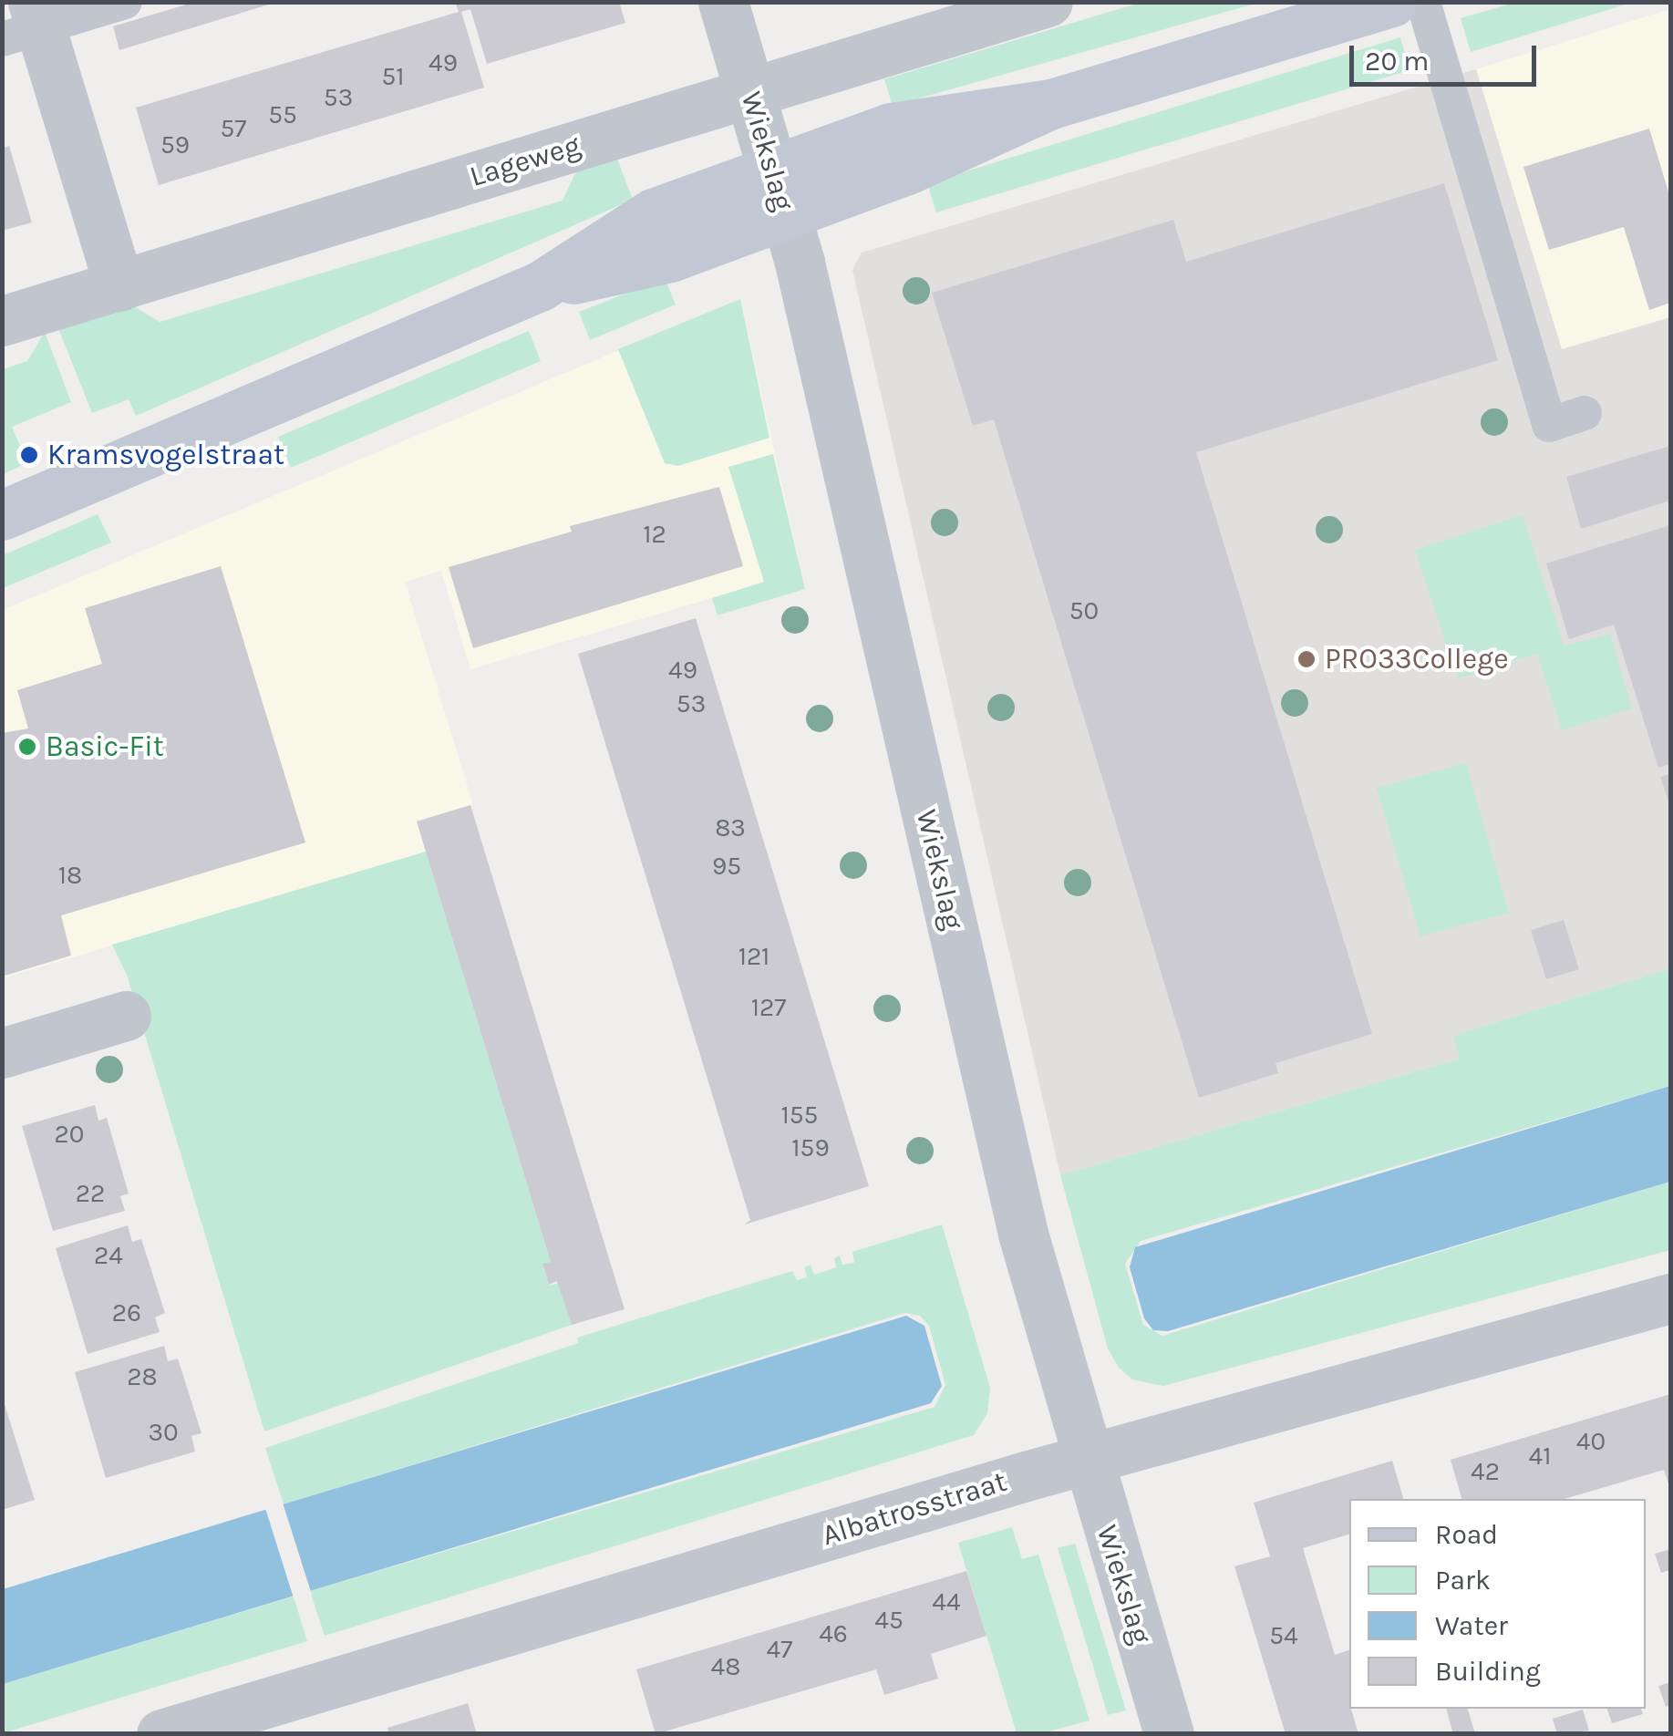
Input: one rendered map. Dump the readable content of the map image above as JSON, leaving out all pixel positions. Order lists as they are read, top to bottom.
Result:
{
  "streets": {
    "street": ["Wiekslag", "Lageweg", "Albatrosstraat"]
  },
  "crossings": [
    ["Wiekslag", "Lageweg"],
    ["Wiekslag", "Albatrosstraat"]
  ],
  "places": ["Kramsvogelstraat", "PRO33College", "Basic-Fit"],
  "house_numbers": [
    "49",
    "51",
    "53",
    "55",
    "57",
    "59",
    "12",
    "50",
    "49",
    "53",
    "83",
    "95",
    "18",
    "121",
    "127",
    "155",
    "20",
    "159",
    "22",
    "24",
    "26",
    "28",
    "30",
    "40",
    "41",
    "42",
    "44",
    "45",
    "46",
    "54",
    "47",
    "48"
  ],
  "legend": [
    "Road",
    "Park",
    "Water",
    "Building"
  ],
  "scale_bar": "20 m"
}
